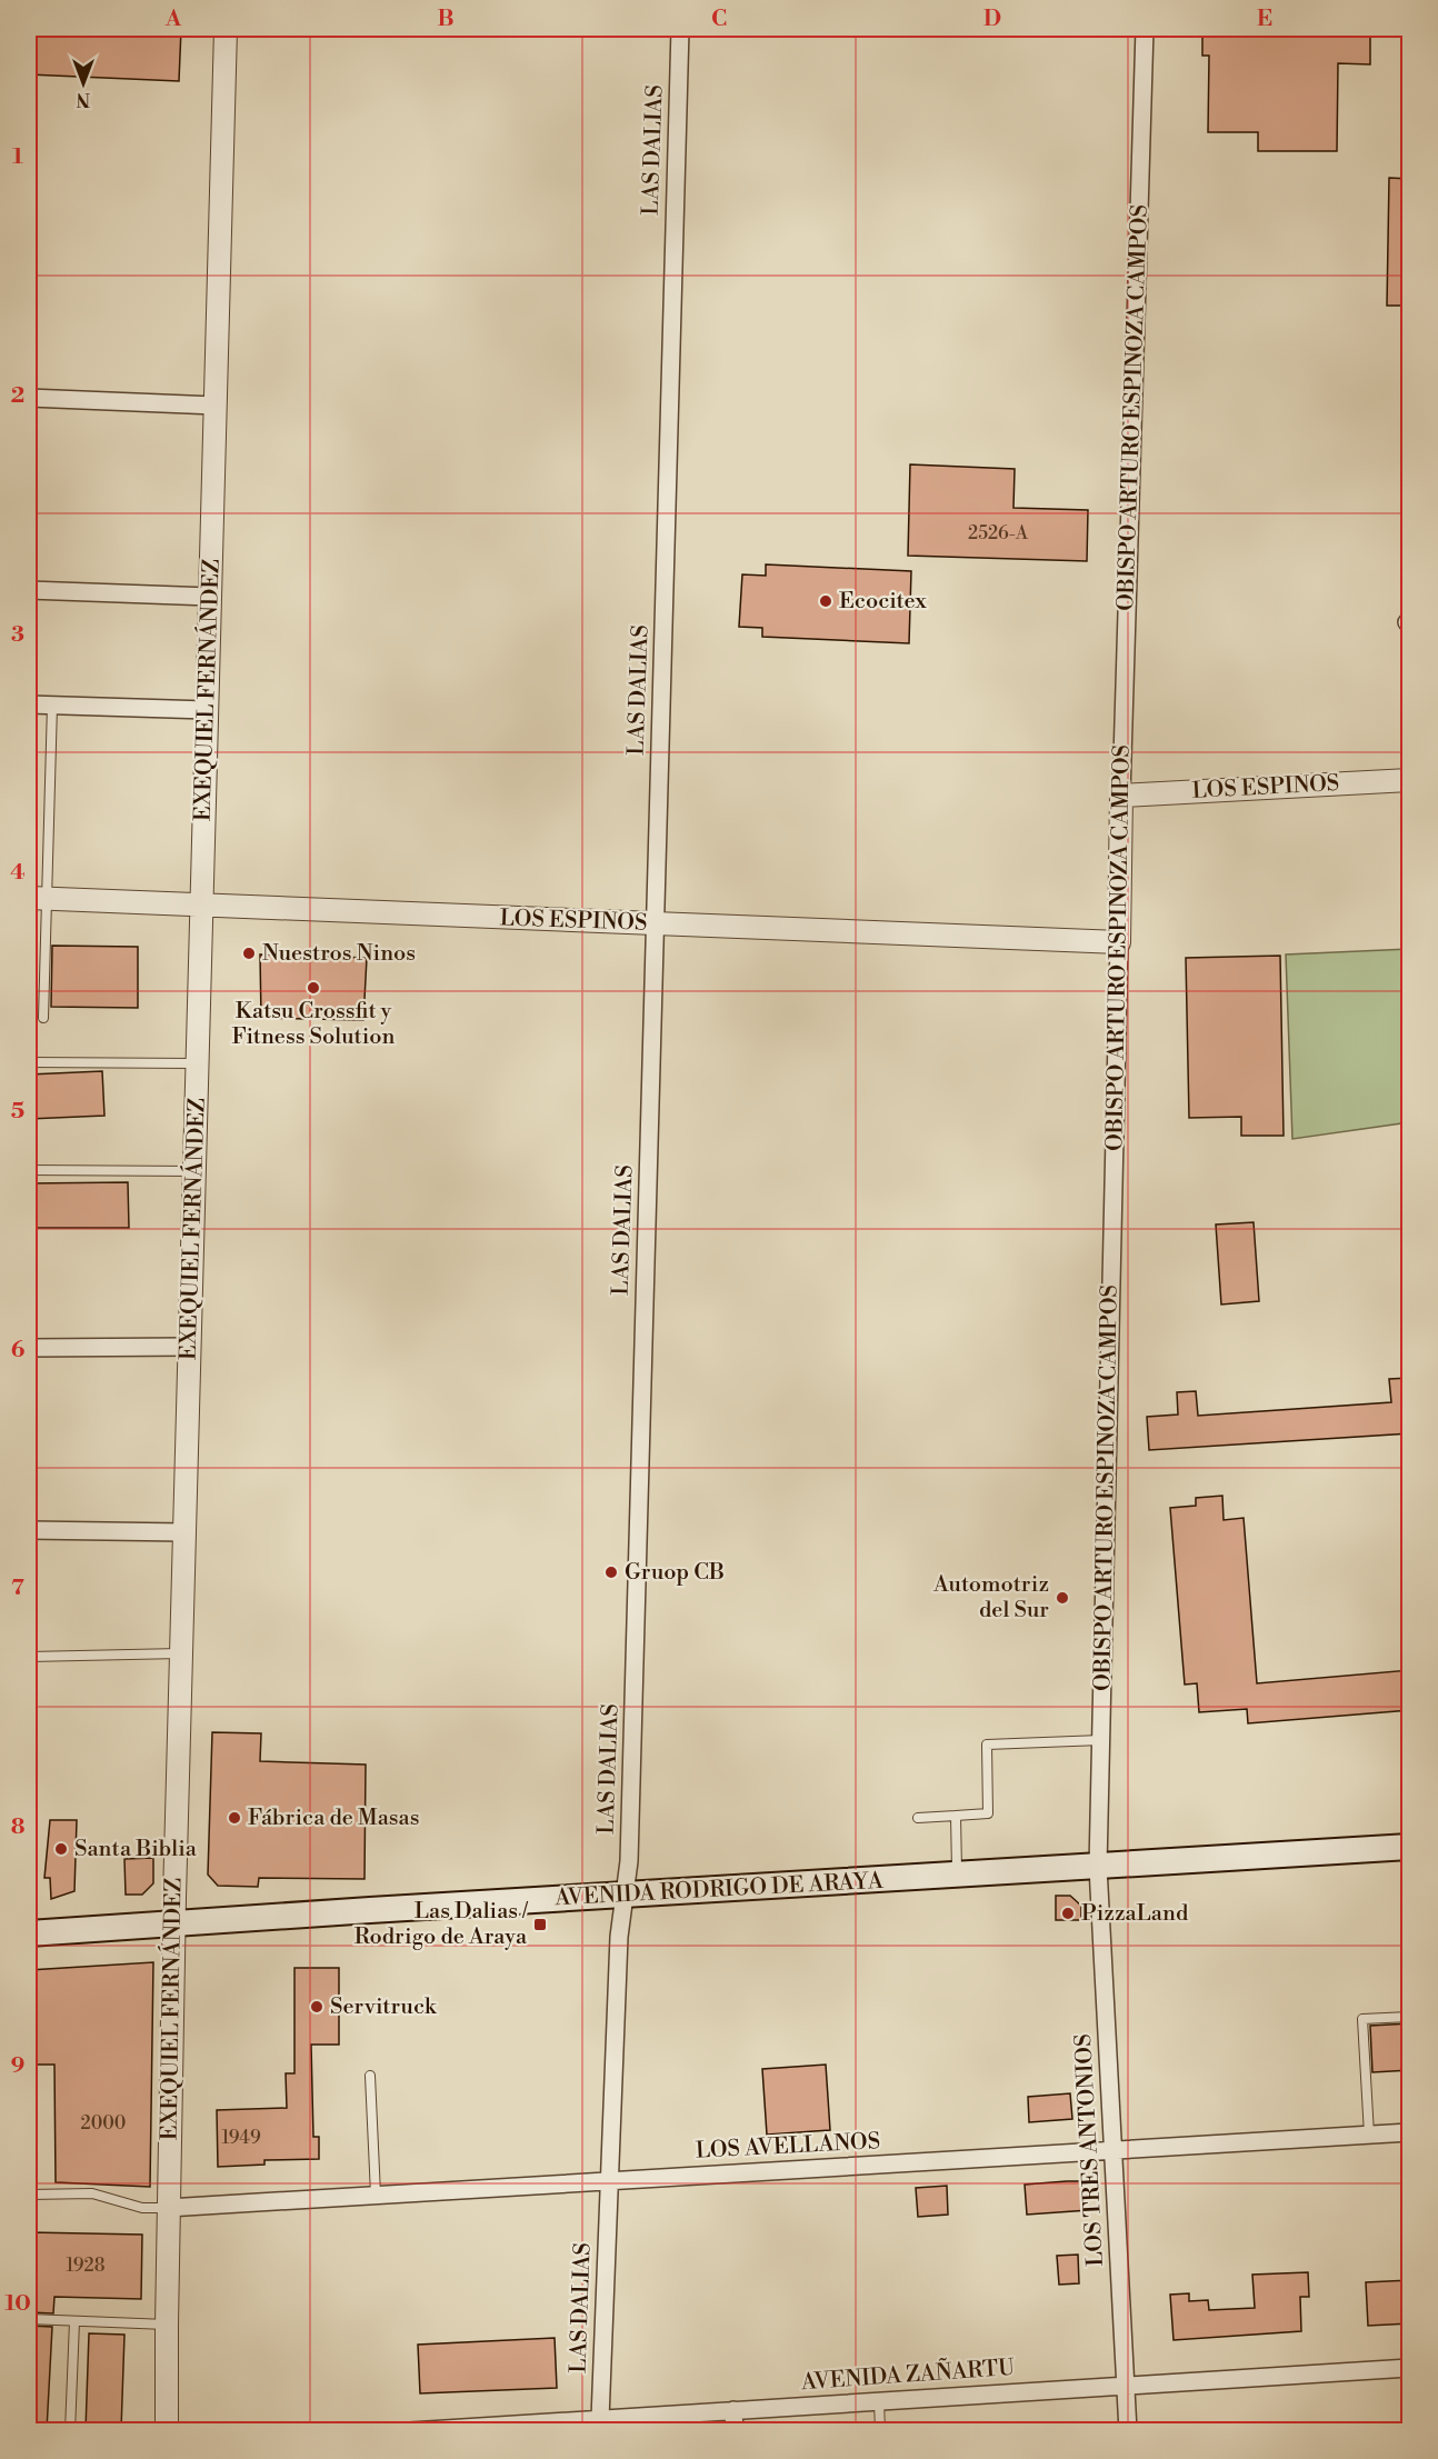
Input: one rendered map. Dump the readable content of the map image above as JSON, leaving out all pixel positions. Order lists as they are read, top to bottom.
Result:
{
  "streets": {
    "main road": ["AVENIDA RODRIGO DE ARAYA"],
    "street": [
      "LAS DALIAS",
      "OBISPO ARTURO ESPINOZA CAMPOS",
      "EXEQUIEL FERNÁNDEZ",
      "LOS ESPINOS",
      "LOS AVELLANOS",
      "LOS TRES ANTONIOS",
      "AVENIDA ZAÑARTU"
    ]
  },
  "crossings": [
    ["LAS DALIAS", "LOS ESPINOS"],
    ["LAS DALIAS", "AVENIDA RODRIGO DE ARAYA"],
    ["LAS DALIAS", "LOS AVELLANOS"],
    ["LAS DALIAS", "AVENIDA ZAÑARTU"],
    ["OBISPO ARTURO ESPINOZA CAMPOS", "LOS ESPINOS"],
    ["OBISPO ARTURO ESPINOZA CAMPOS", "AVENIDA RODRIGO DE ARAYA"],
    ["OBISPO ARTURO ESPINOZA CAMPOS", "LOS TRES ANTONIOS"],
    ["EXEQUIEL FERNÁNDEZ", "LOS ESPINOS"],
    ["EXEQUIEL FERNÁNDEZ", "AVENIDA RODRIGO DE ARAYA"],
    ["EXEQUIEL FERNÁNDEZ", "LOS AVELLANOS"],
    ["AVENIDA RODRIGO DE ARAYA", "LOS TRES ANTONIOS"],
    ["LOS AVELLANOS", "LOS TRES ANTONIOS"],
    ["LOS TRES ANTONIOS", "AVENIDA ZAÑARTU"]
  ],
  "places": {
    "other": [
      "Ecocitex",
      "Nuestros Ninos",
      "Katsu Crossfit y Fitness Solution",
      "Gruop CB",
      "Automotriz del Sur",
      "Fábrica de Masas",
      "Santa Biblia",
      "PizzaLand",
      "Servitruck"
    ],
    "transit": ["Las Dalias / Rodrigo de Araya"]
  },
  "house_numbers": [
    "2526-A",
    "2000",
    "1949",
    "1928"
  ],
  "north": "bottom",
  "grid": {
    "columns": [
      "A",
      "B",
      "C",
      "D",
      "E"
    ],
    "rows": [
      "1",
      "2",
      "3",
      "4",
      "5",
      "6",
      "7",
      "8",
      "9",
      "10"
    ]
  }
}
